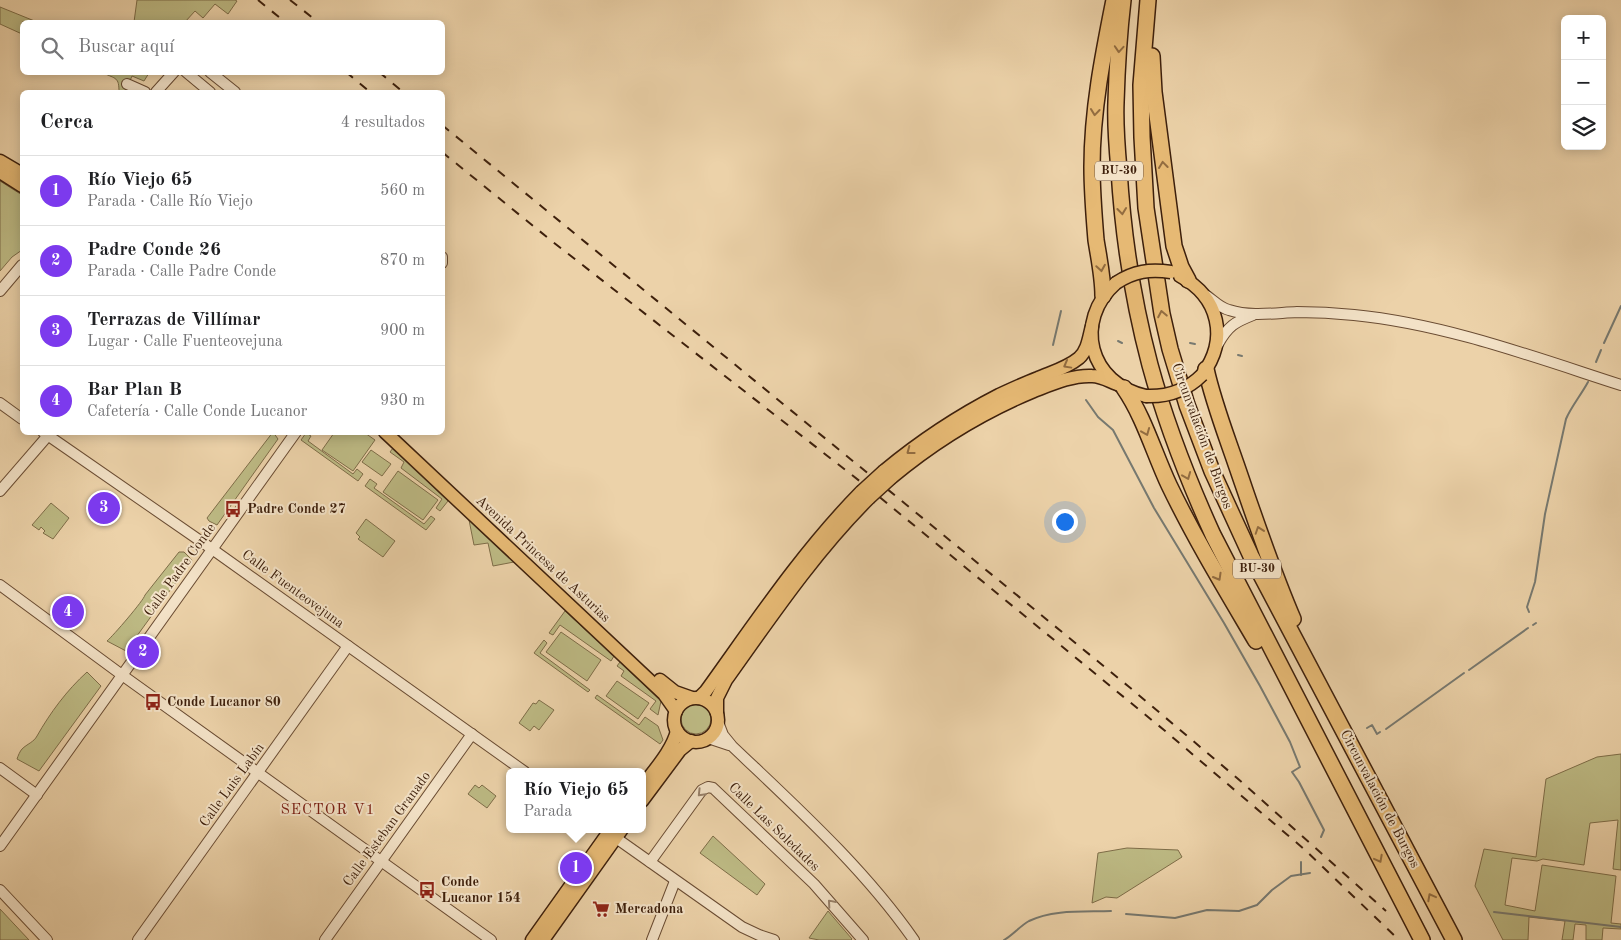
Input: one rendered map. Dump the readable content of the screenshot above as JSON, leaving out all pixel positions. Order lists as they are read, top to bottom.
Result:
{
  "streets": {
    "highway": ["BU-30", "Circunvalación de Burgos"],
    "main road": ["Avenida Princesa de Asturias"],
    "street": [
      "Calle Padre Conde",
      "Calle Fuenteovejuna",
      "Calle Luis Labín",
      "Calle Las Soledades",
      "Calle Esteban Granado"
    ]
  },
  "crossings": [
    ["Calle Padre Conde", "Calle Fuenteovejuna"],
    ["Calle Fuenteovejuna", "Calle Luis Labín"],
    ["Calle Fuenteovejuna", "Calle Esteban Granado"]
  ],
  "districts": ["SECTOR V1"],
  "places": {
    "bus stop": ["Padre Conde 27", "Conde Lucanor 80", "Conde Lucanor 154"],
    "supermarket": ["Mercadona"]
  },
  "page": {
    "map_buttons": ["+", "−"],
    "search": "Buscar aquí",
    "heading": ["Cerca", "4 resultados"],
    "list": [
      {
        "mark": "1",
        "name": "Río Viejo 65",
        "note": "Parada · Calle Río Viejo",
        "value": "560 m"
      },
      {
        "mark": "2",
        "name": "Padre Conde 26",
        "note": "Parada · Calle Padre Conde",
        "value": "870 m"
      },
      {
        "mark": "3",
        "name": "Terrazas de Villímar",
        "note": "Lugar · Calle Fuenteovejuna",
        "value": "900 m"
      },
      {
        "mark": "4",
        "name": "Bar Plan B",
        "note": "Cafetería · Calle Conde Lucanor",
        "value": "930 m"
      }
    ],
    "pins": [
      "3",
      "4",
      "2",
      "1"
    ],
    "popup": ["Río Viejo 65", "Parada"]
  }
}
